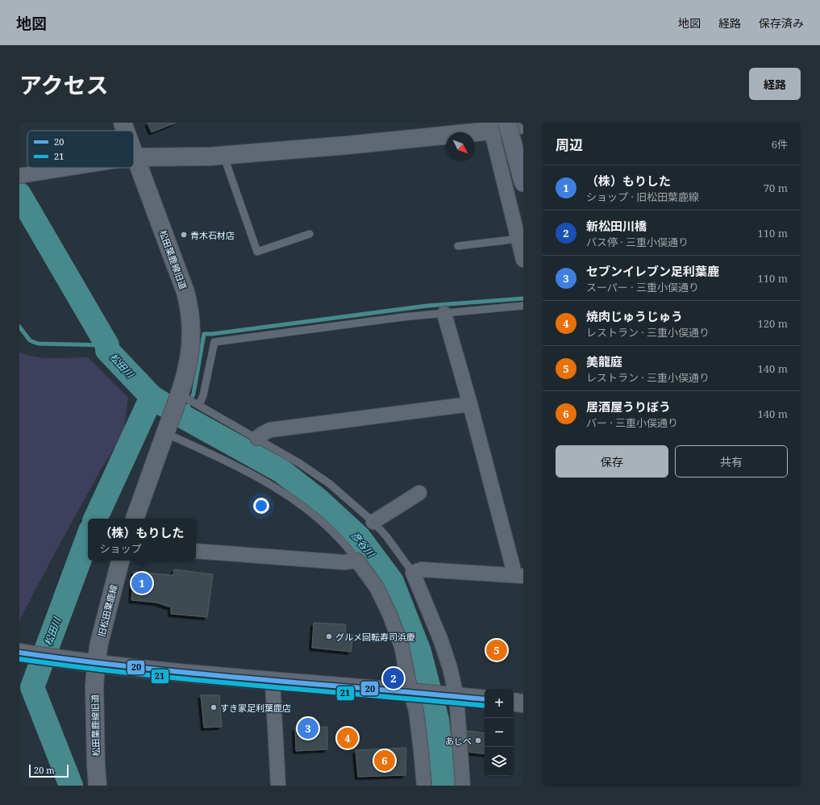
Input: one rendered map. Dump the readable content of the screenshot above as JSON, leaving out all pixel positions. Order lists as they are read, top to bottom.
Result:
{
  "streets": {
    "street": ["松田葉鹿線旧道", "旧松田葉鹿線"]
  },
  "crossings": [
    ["松田葉鹿線旧道", "旧松田葉鹿線"]
  ],
  "water": ["松田川", "彦谷川"],
  "places": [
    "青木石材店",
    "グルメ回転寿司浜慶",
    "すき家足利葉鹿店",
    "あじべ"
  ],
  "lines": ["transit line 20", "transit line 21"],
  "legend": ["20", "21"],
  "scale_bar": "20 m",
  "north": "bottom right",
  "page": {
    "header": "地図",
    "nav": ["地図", "経路", "保存済み"],
    "title": "アクセス",
    "buttons": [
      "経路",
      ["保存", "共有"]
    ],
    "heading": ["周辺", "6件"],
    "list": [
      {
        "mark": "1",
        "name": "（株）もりした",
        "note": "ショップ · 旧松田葉鹿線",
        "value": "70 m"
      },
      {
        "mark": "2",
        "name": "新松田川橋",
        "note": "バス停 · 三重小俣通り",
        "value": "110 m"
      },
      {
        "mark": "3",
        "name": "セブンイレブン足利葉鹿",
        "note": "スーパー · 三重小俣通り",
        "value": "110 m"
      },
      {
        "mark": "4",
        "name": "焼肉じゅうじゅう",
        "note": "レストラン · 三重小俣通り",
        "value": "120 m"
      },
      {
        "mark": "5",
        "name": "美龍庭",
        "note": "レストラン · 三重小俣通り",
        "value": "140 m"
      },
      {
        "mark": "6",
        "name": "居酒屋うりぼう",
        "note": "バー · 三重小俣通り",
        "value": "140 m"
      }
    ],
    "popup": ["（株）もりした", "ショップ"],
    "pins": [
      "1",
      "5",
      "2",
      "3",
      "4",
      "6"
    ],
    "map_buttons": ["+", "−"],
    "scale": "20 m"
  }
}
